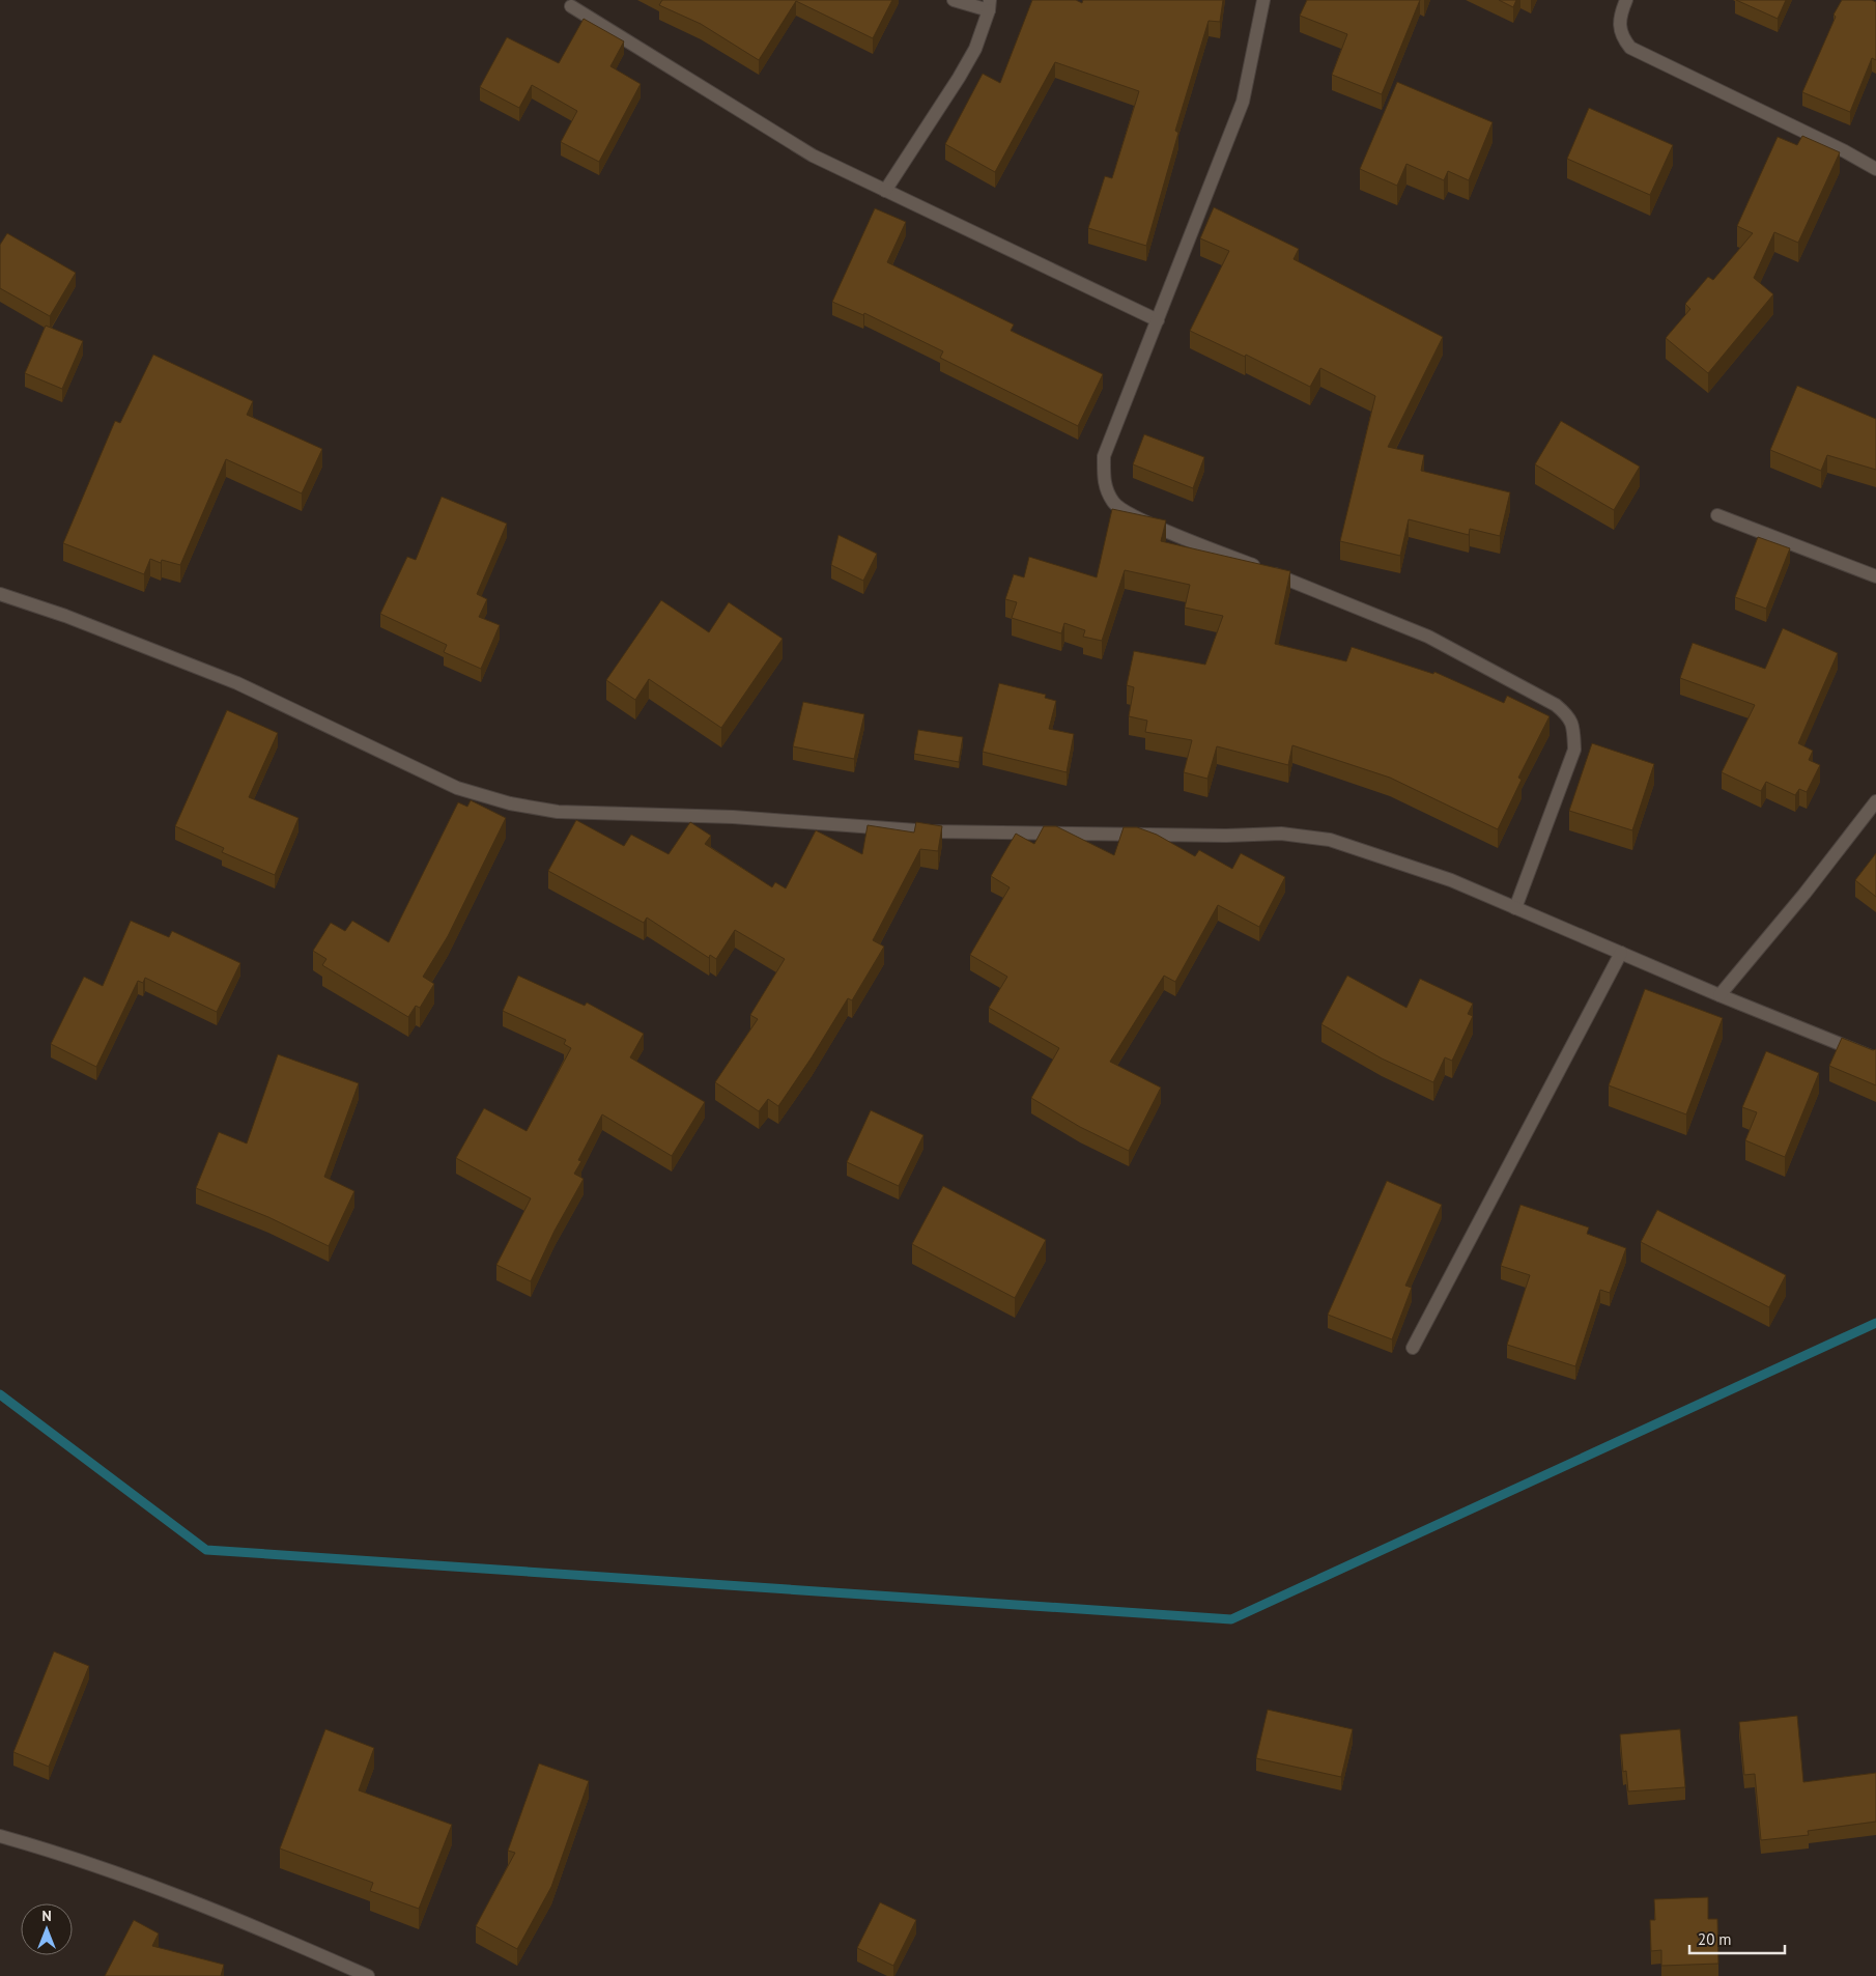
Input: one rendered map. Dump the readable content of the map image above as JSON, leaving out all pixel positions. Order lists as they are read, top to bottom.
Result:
{
  "scale_bar": "20 m",
  "north": "top"
}
